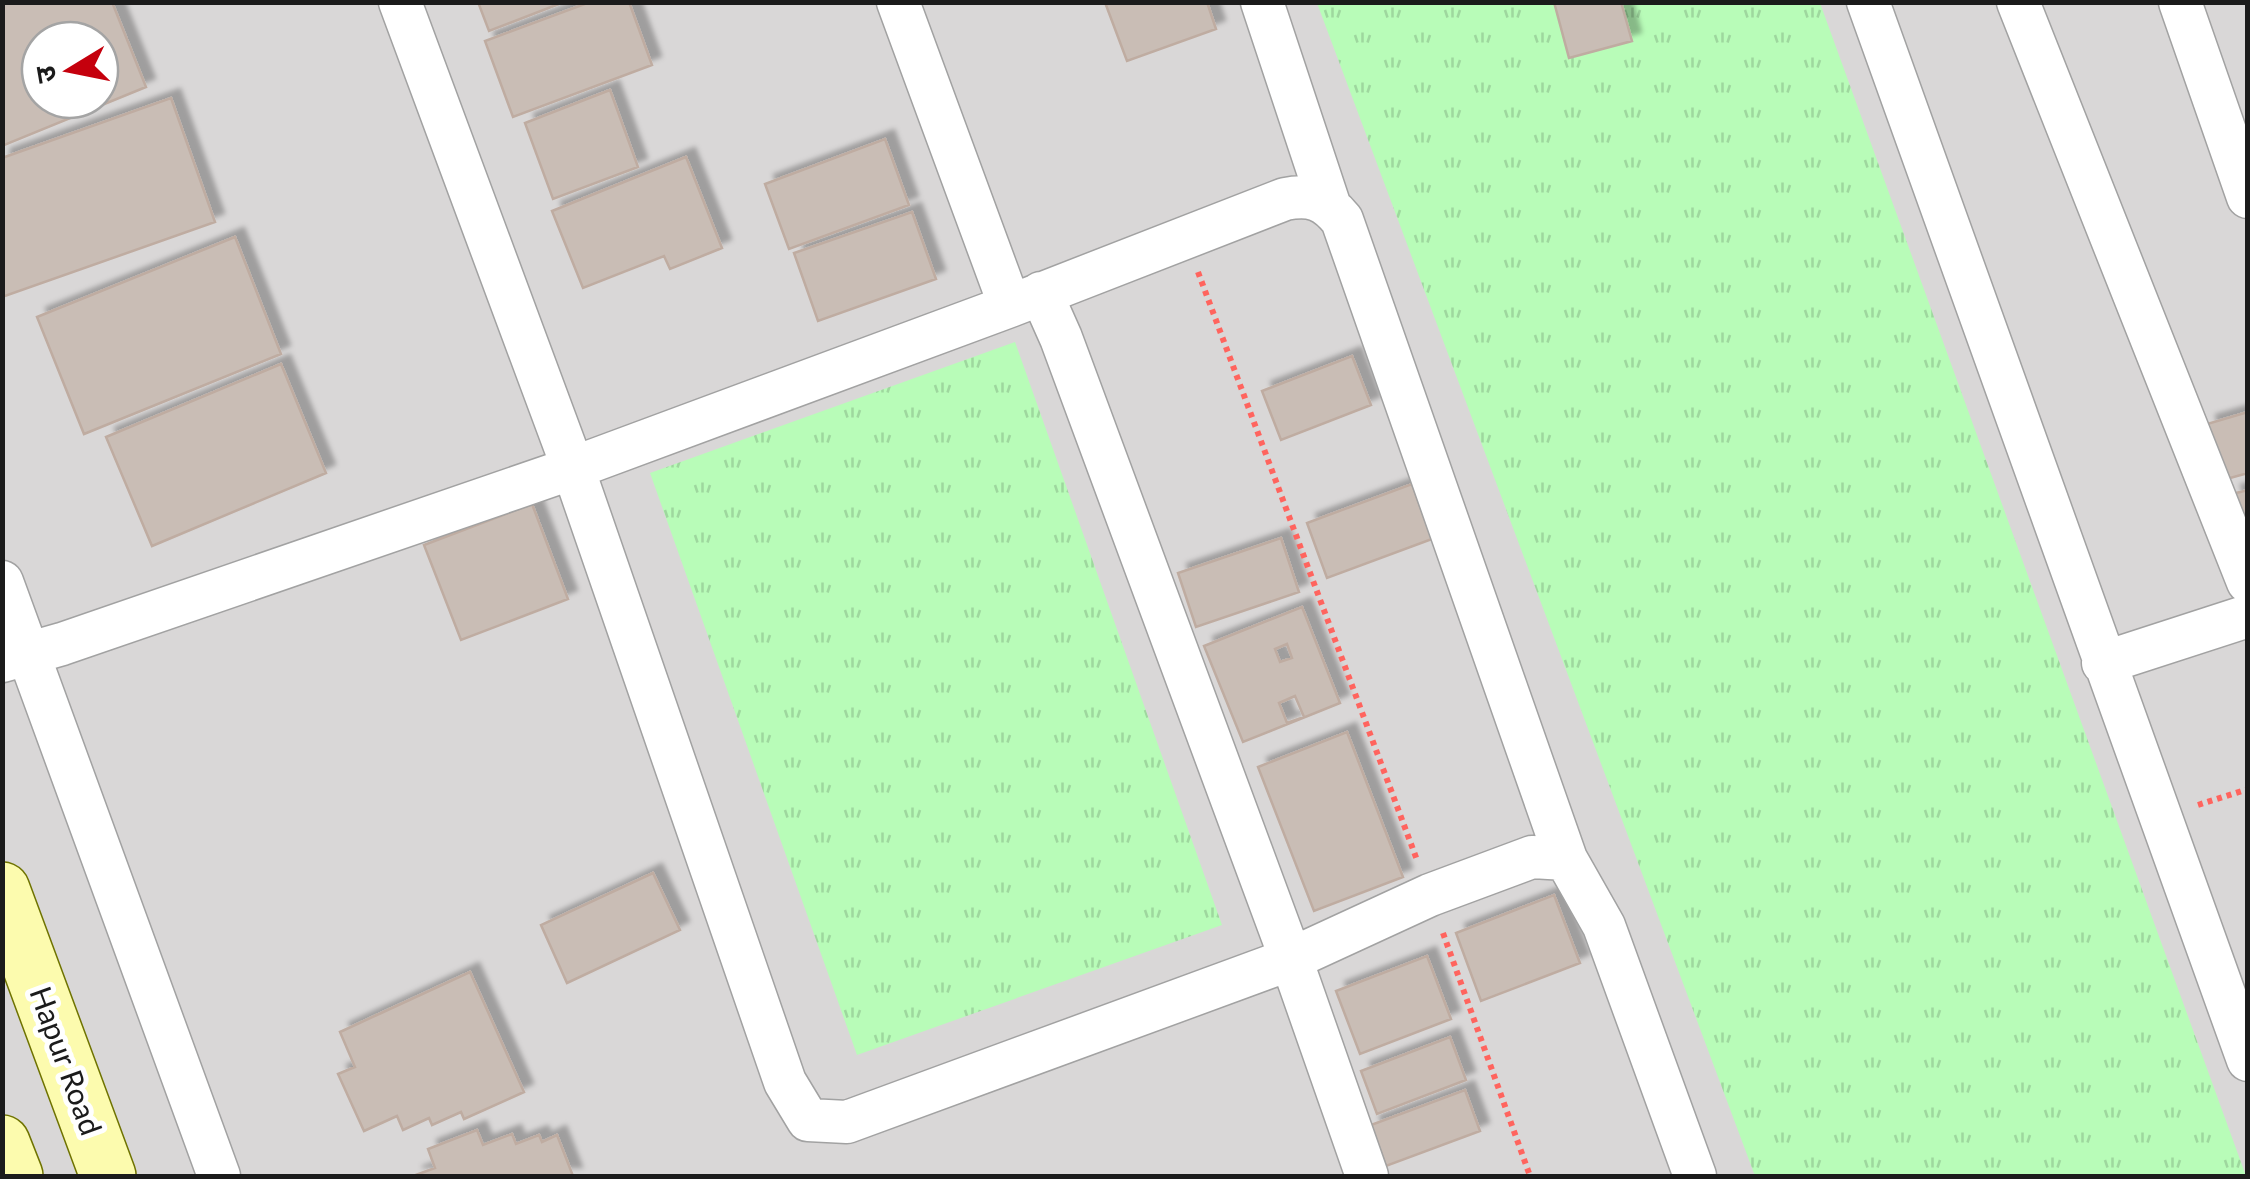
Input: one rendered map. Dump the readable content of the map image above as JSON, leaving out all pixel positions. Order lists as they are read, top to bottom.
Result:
{
  "streets": {
    "main road": ["Hapur Road"]
  },
  "north": "left"
}
